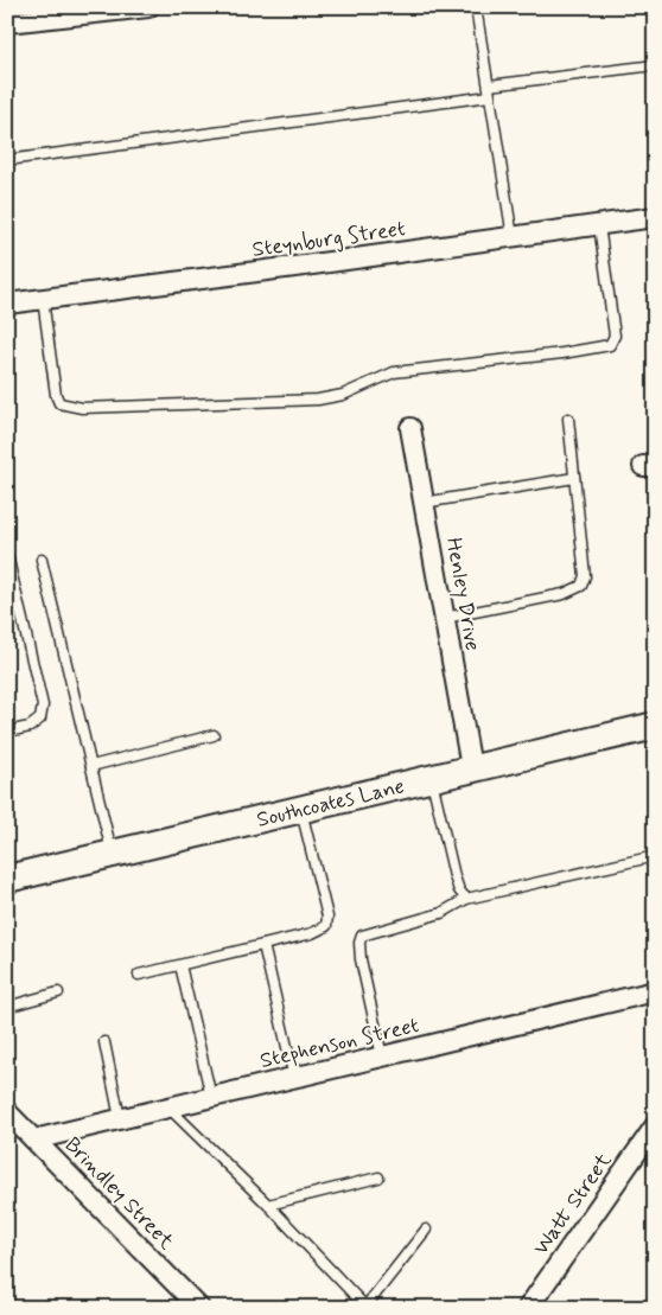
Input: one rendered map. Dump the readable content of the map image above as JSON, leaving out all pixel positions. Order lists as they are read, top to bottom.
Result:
{
  "streets": {
    "street": [
      "Steynburg Street",
      "Henley Drive",
      "Southcoates Lane",
      "Stephenson Street",
      "Brindley Street",
      "Watt Street"
    ]
  },
  "crossings": [
    ["Henley Drive", "Southcoates Lane"],
    ["Stephenson Street", "Brindley Street"]
  ]
}
